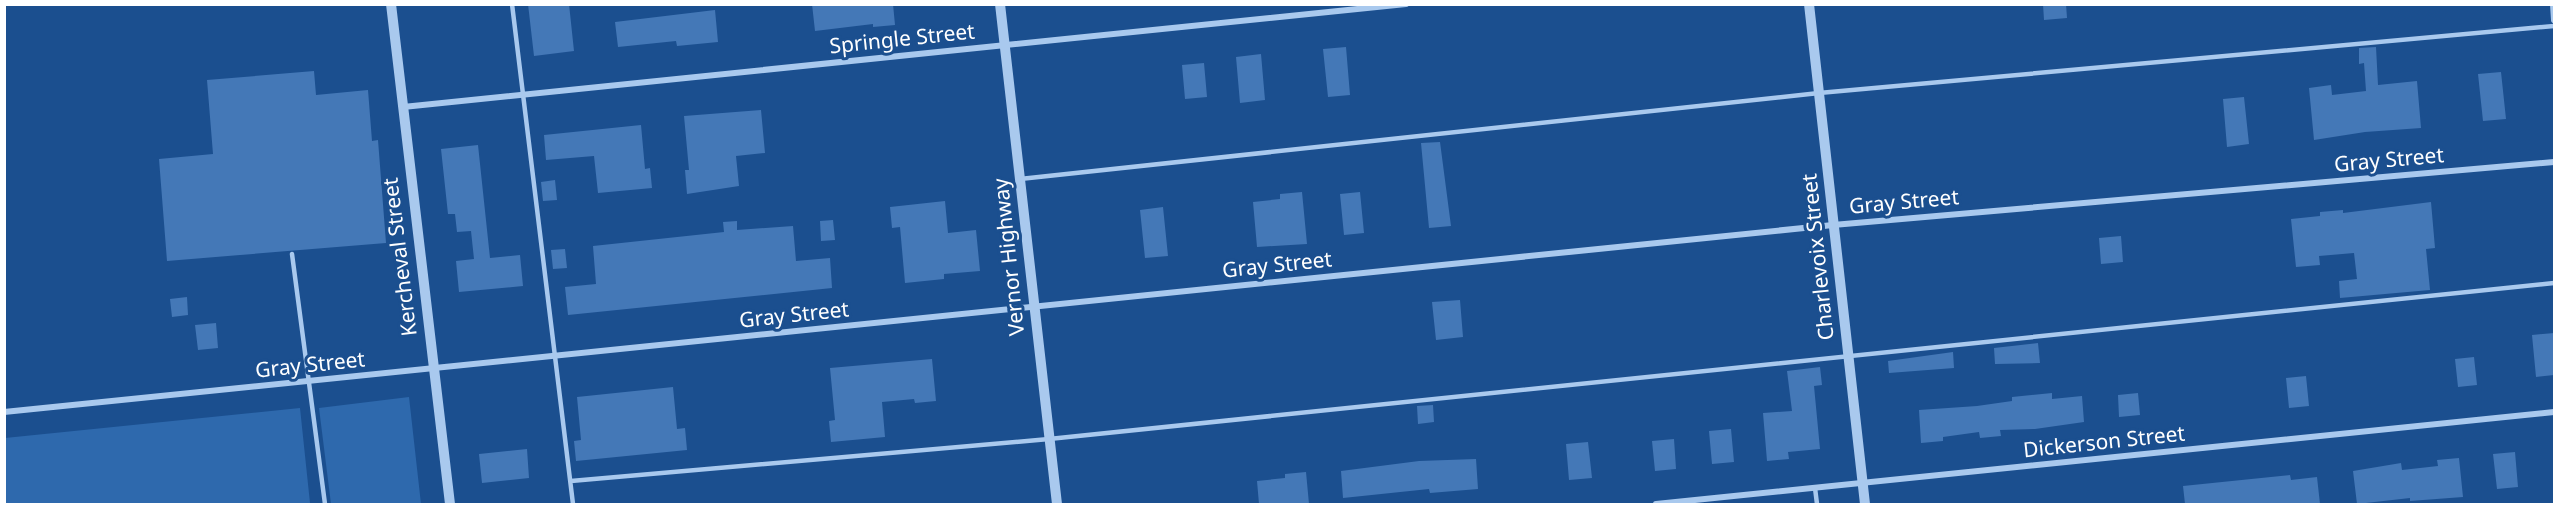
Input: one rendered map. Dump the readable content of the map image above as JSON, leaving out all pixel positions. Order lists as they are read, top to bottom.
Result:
{
  "streets": {
    "street": [
      "Springle Street",
      "Gray Street",
      "Kercheval Street",
      "Vernor Highway",
      "Charlevoix Street",
      "Dickerson Street"
    ]
  },
  "crossings": [
    ["Springle Street", "Kercheval Street"],
    ["Springle Street", "Vernor Highway"],
    ["Gray Street", "Kercheval Street"],
    ["Gray Street", "Vernor Highway"],
    ["Gray Street", "Charlevoix Street"],
    ["Charlevoix Street", "Dickerson Street"]
  ]
}
